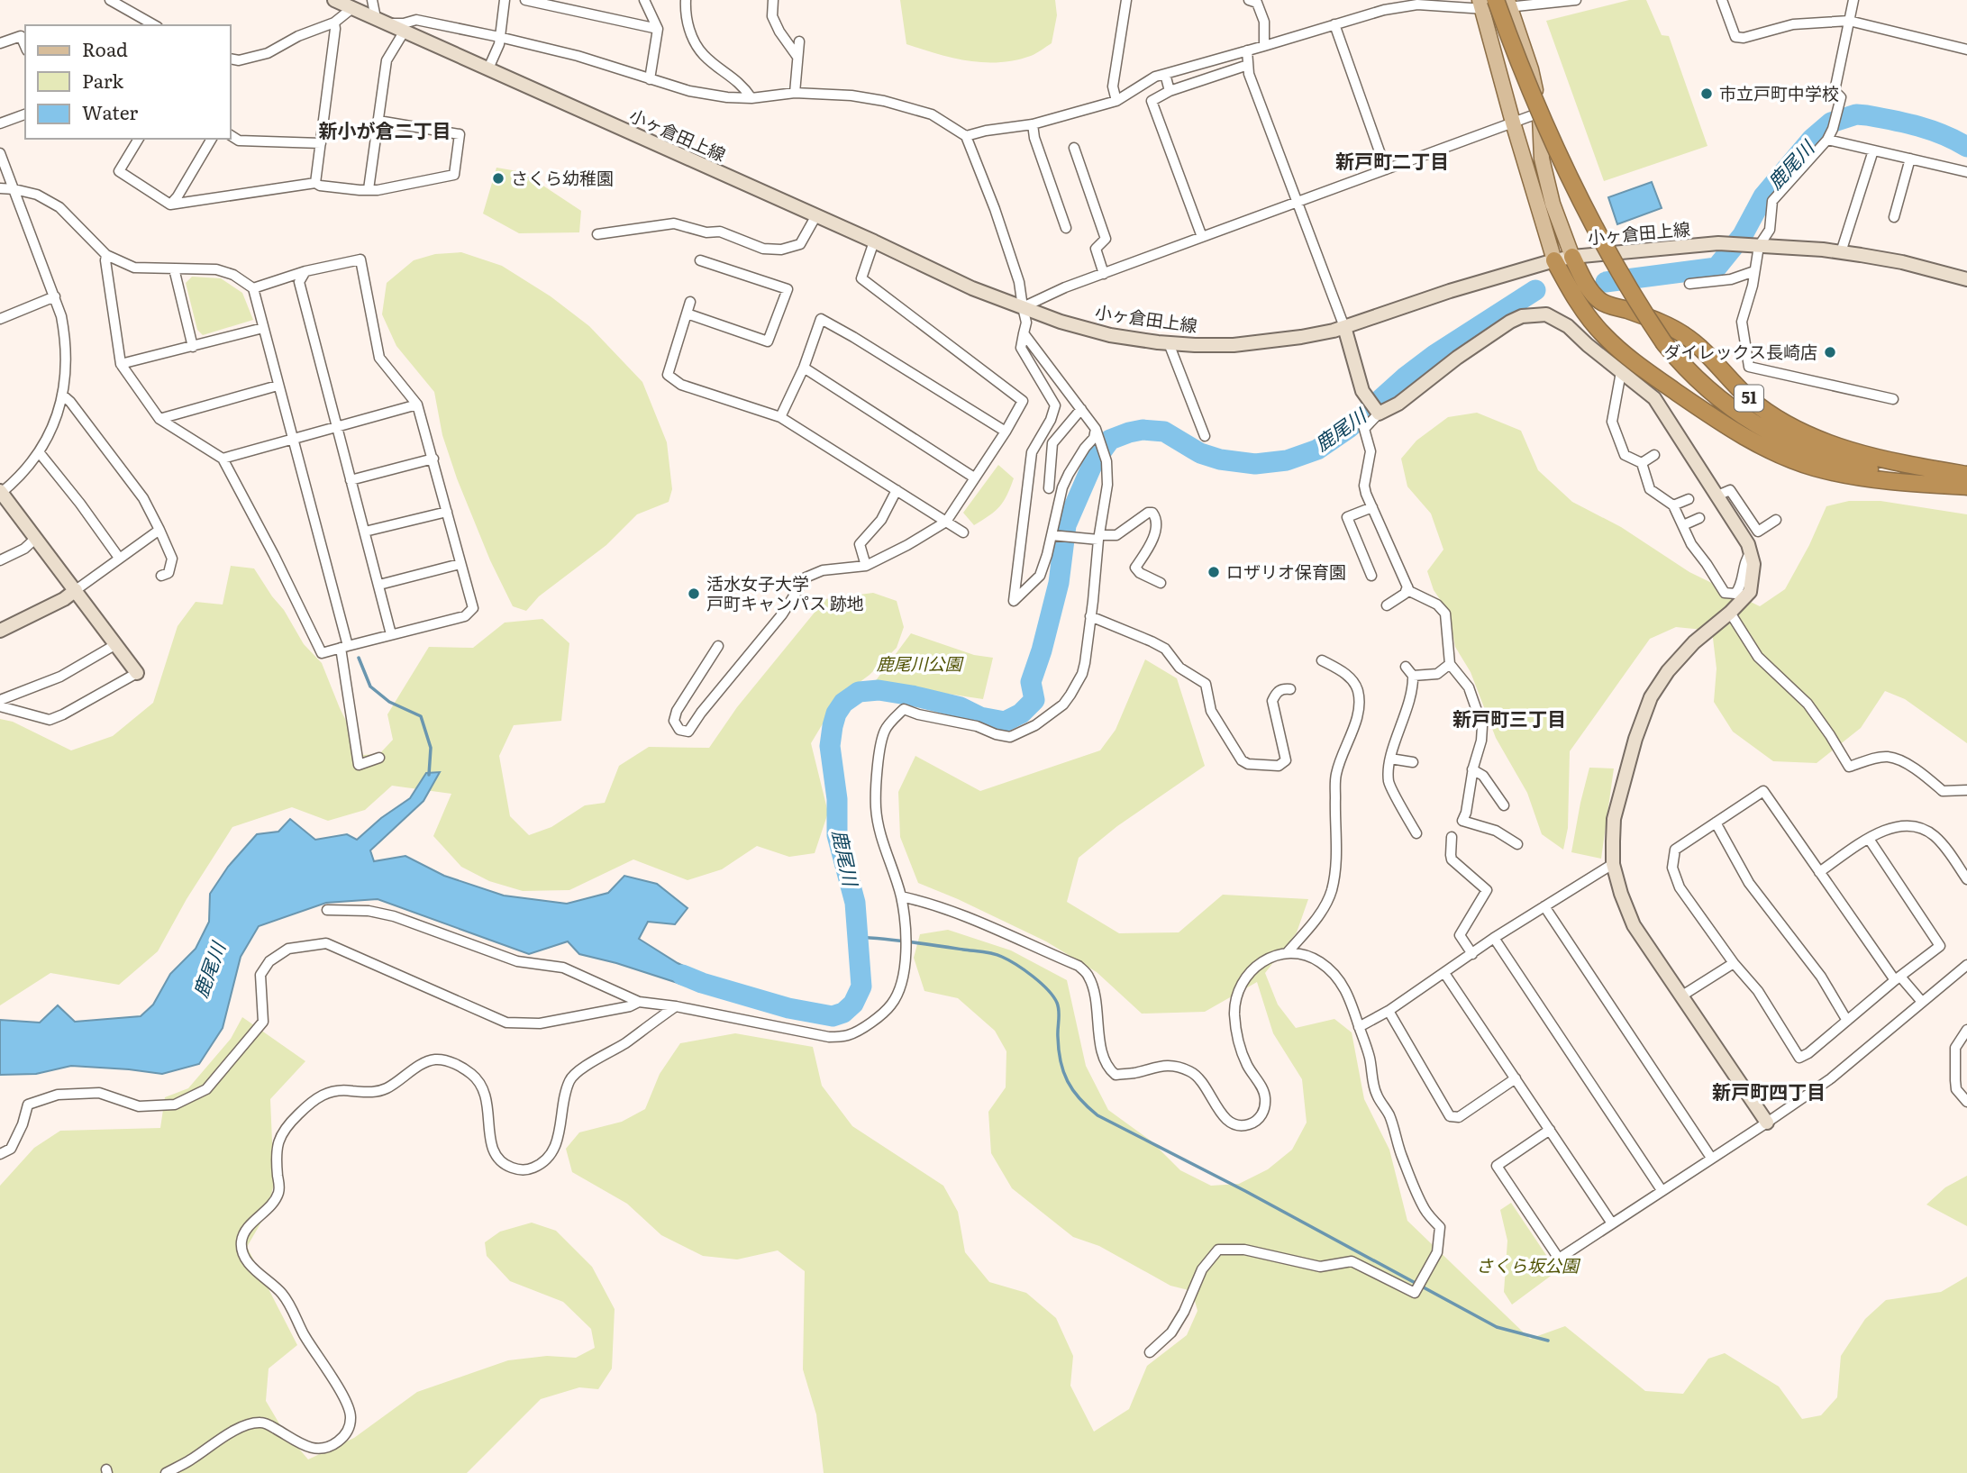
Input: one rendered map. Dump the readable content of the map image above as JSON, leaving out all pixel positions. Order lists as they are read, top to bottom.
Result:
{
  "streets": {
    "highway": ["51"],
    "main road": ["小ヶ倉田上線"]
  },
  "crossings": [
    ["小ヶ倉田上線", "51"]
  ],
  "districts": [
    "新小が倉二丁目",
    "新戸町二丁目",
    "新戸町三丁目",
    "新戸町四丁目"
  ],
  "water": ["鹿尾川"],
  "parks": ["鹿尾川公園", "さくら坂公園"],
  "places": [
    "市立戸町中学校",
    "さくら幼稚園",
    "ダイレックス長崎店",
    "ロザリオ保育園",
    "活水女子大学 戸町キャンパス 跡地"
  ],
  "legend": ["Road", "Park", "Water"]
}
